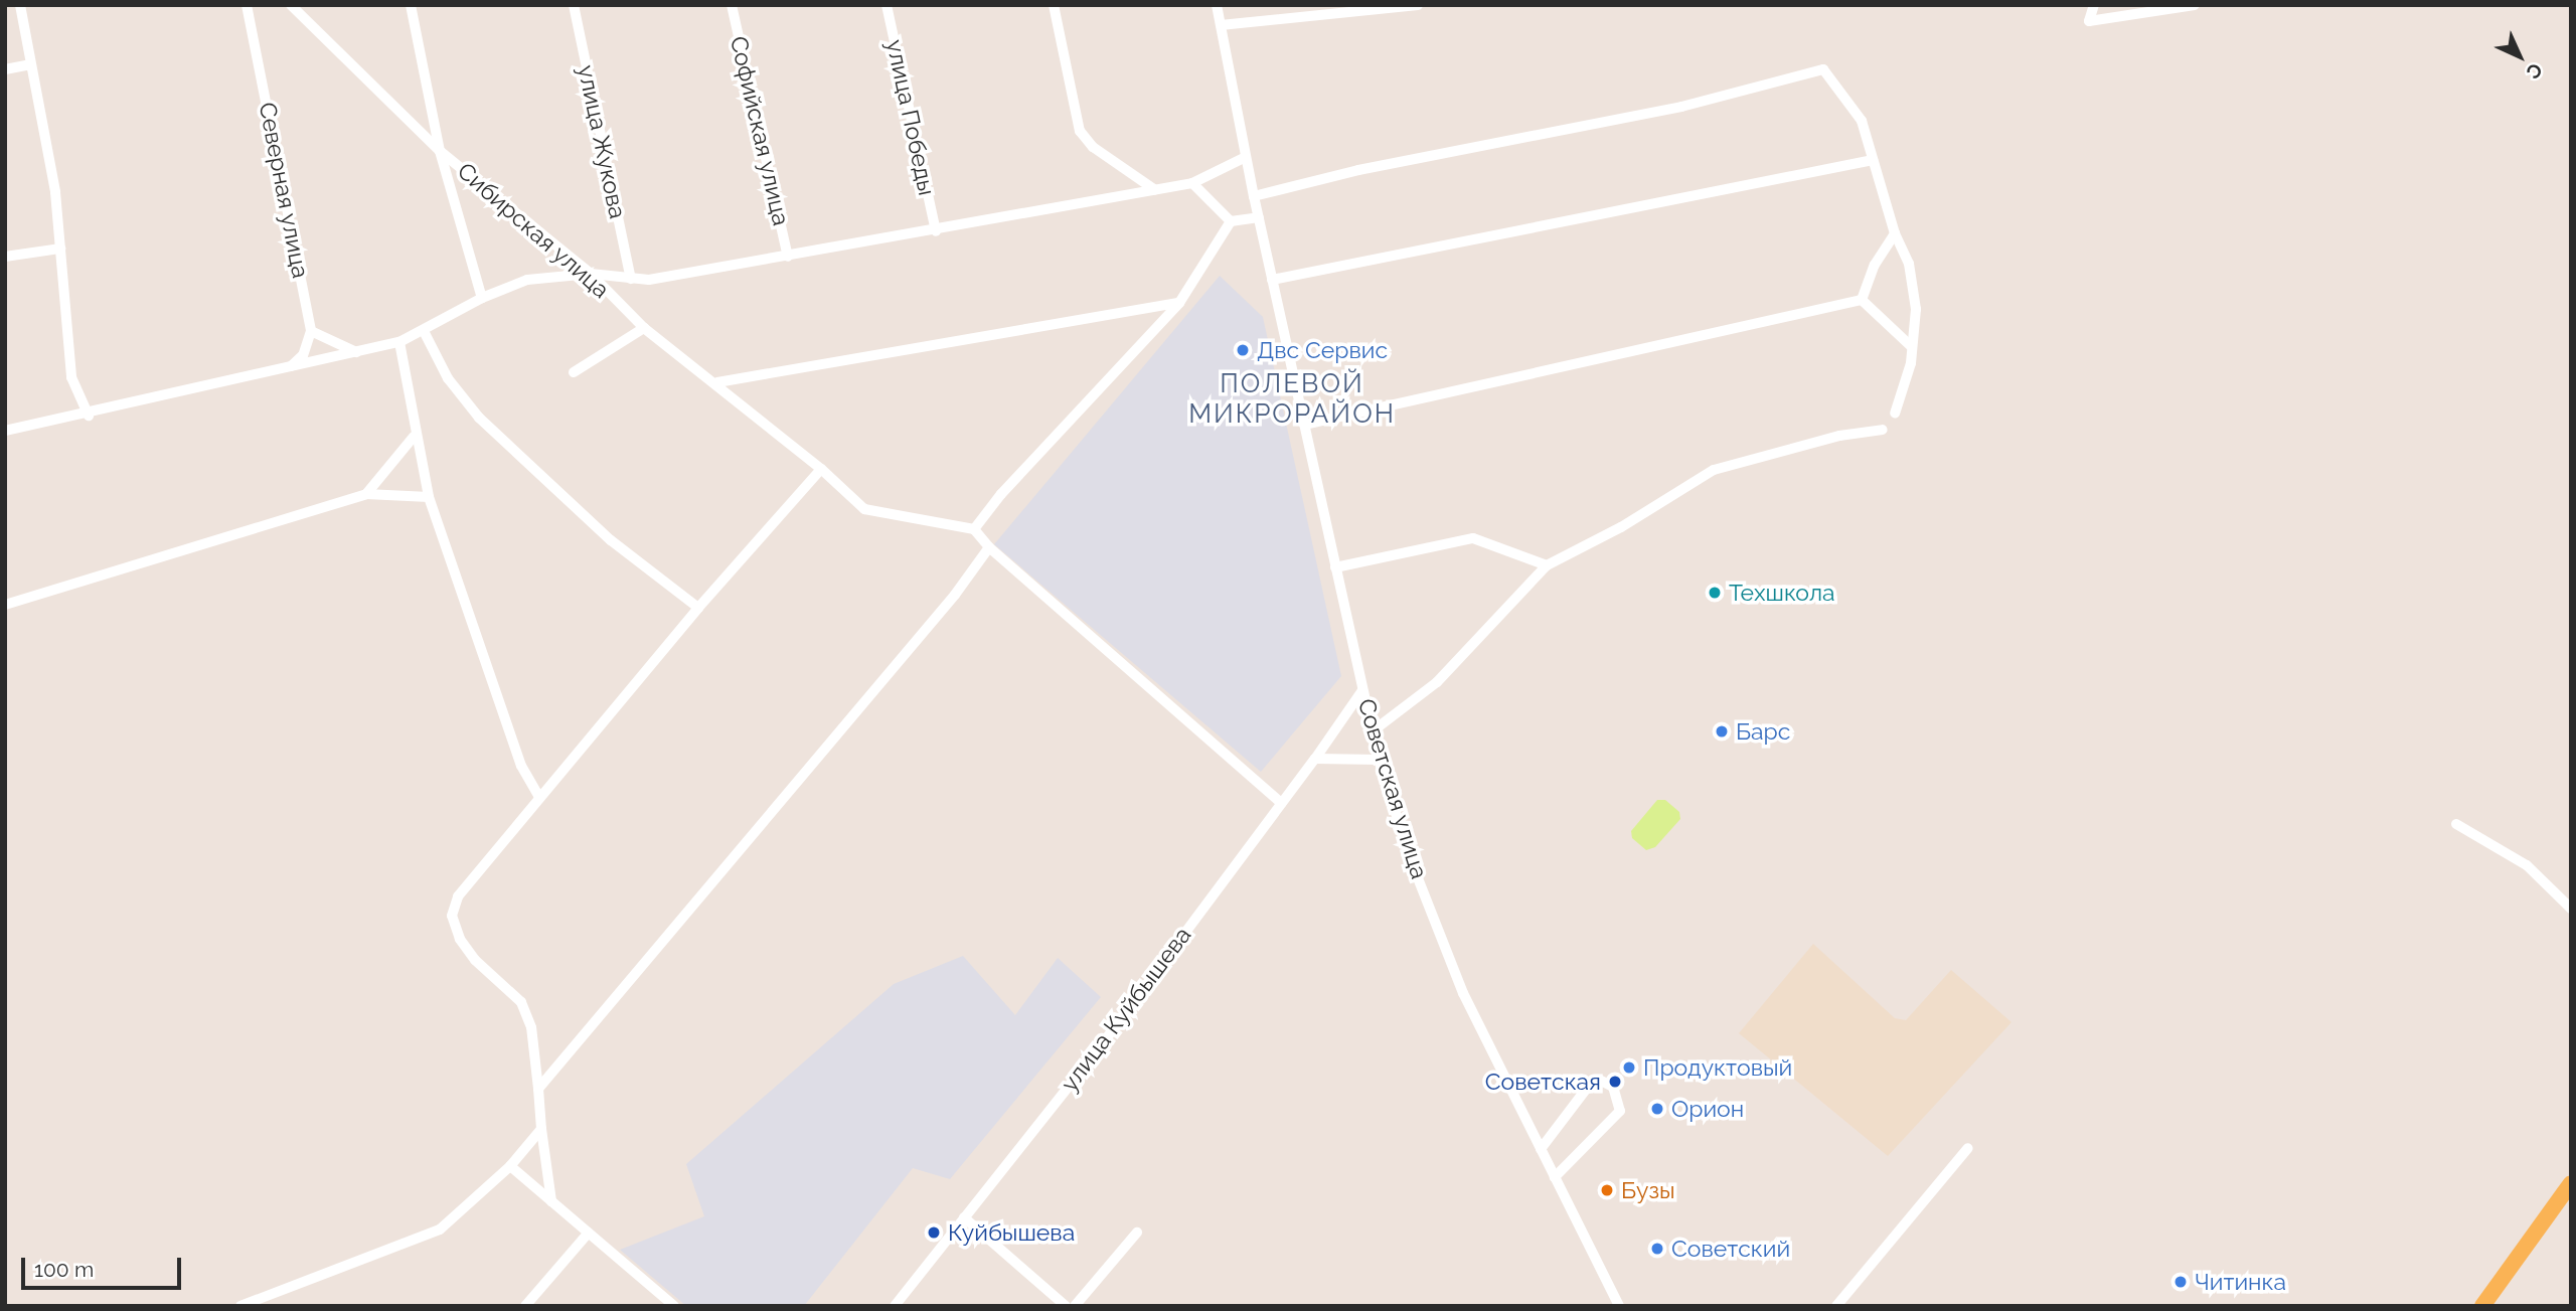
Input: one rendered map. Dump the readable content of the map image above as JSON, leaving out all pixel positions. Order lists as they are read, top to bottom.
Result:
{
  "streets": {
    "street": [
      "улица Победы",
      "Софийская улица",
      "улица Жукова",
      "Северная улица",
      "Сибирская улица",
      "Советская улица",
      "улица Куйбышева"
    ]
  },
  "crossings": [
    ["Советская улица", "улица Куйбышева"]
  ],
  "districts": ["ПОЛЕВОЙ МИКРОРАЙОН"],
  "places": [
    "Двс Сервис",
    "Техшкола",
    "Барс",
    "Продуктовый",
    "Советская",
    "Орион",
    "Бузы",
    "Куйбышева",
    "Советский",
    "Читинка"
  ],
  "scale_bar": "100 m",
  "north": "bottom right"
}
